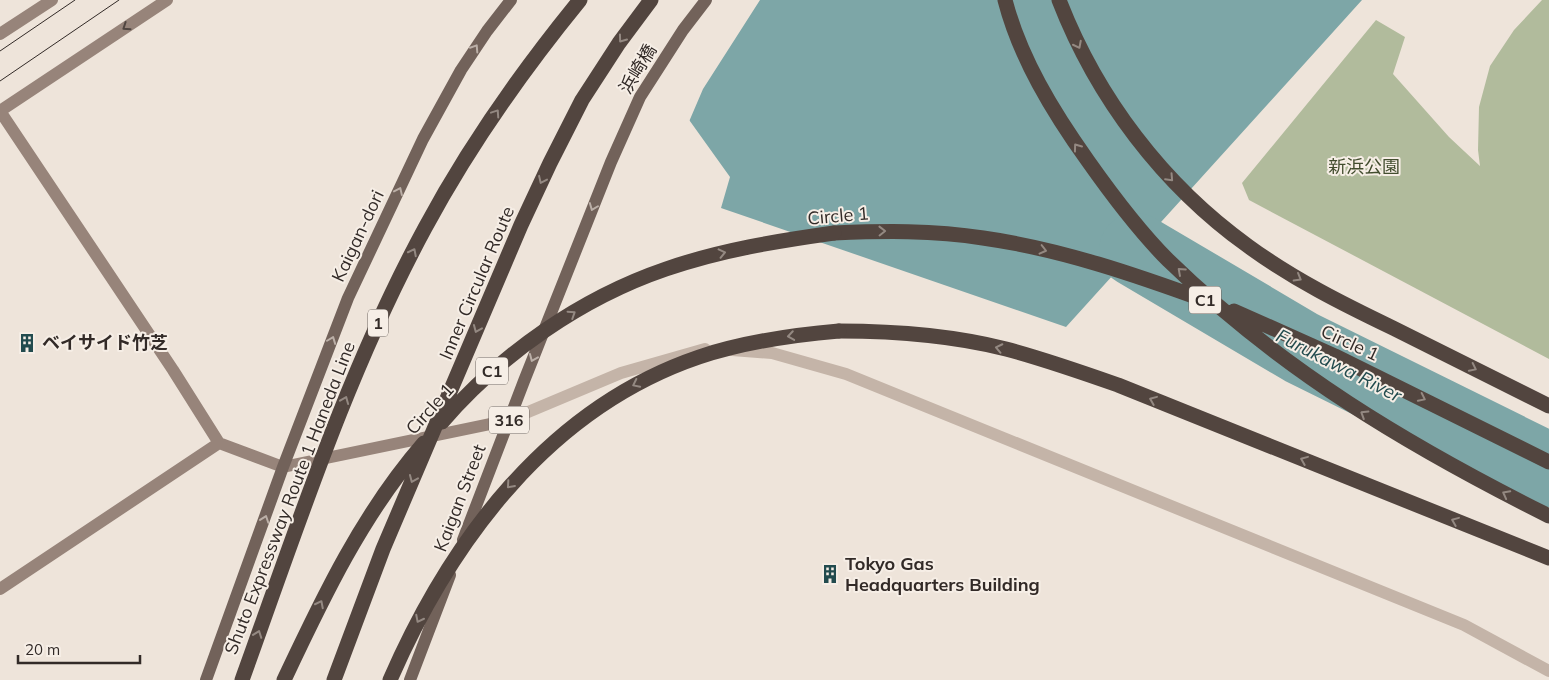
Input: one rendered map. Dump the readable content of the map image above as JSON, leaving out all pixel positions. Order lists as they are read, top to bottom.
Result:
{
  "streets": {
    "highway": [
      "Circle 1",
      "Inner Circular Route",
      "C1",
      "1",
      "Shuto Expressway Route 1 Haneda Line"
    ],
    "main road": [
      "浜崎橋",
      "Kaigan-dori",
      "316",
      "Kaigan Street"
    ]
  },
  "crossings": [
    ["浜崎橋", "Kaigan Street"]
  ],
  "one_way": [
    "Circle 1",
    "Kaigan-dori",
    "Inner Circular Route",
    "Shuto Expressway Route 1 Haneda Line",
    "Kaigan Street"
  ],
  "water": ["Furukawa River"],
  "parks": ["新浜公園"],
  "places": {
    "building": ["ベイサイド竹芝", "Tokyo Gas Headquarters Building"]
  },
  "scale_bar": "20 m"
}
